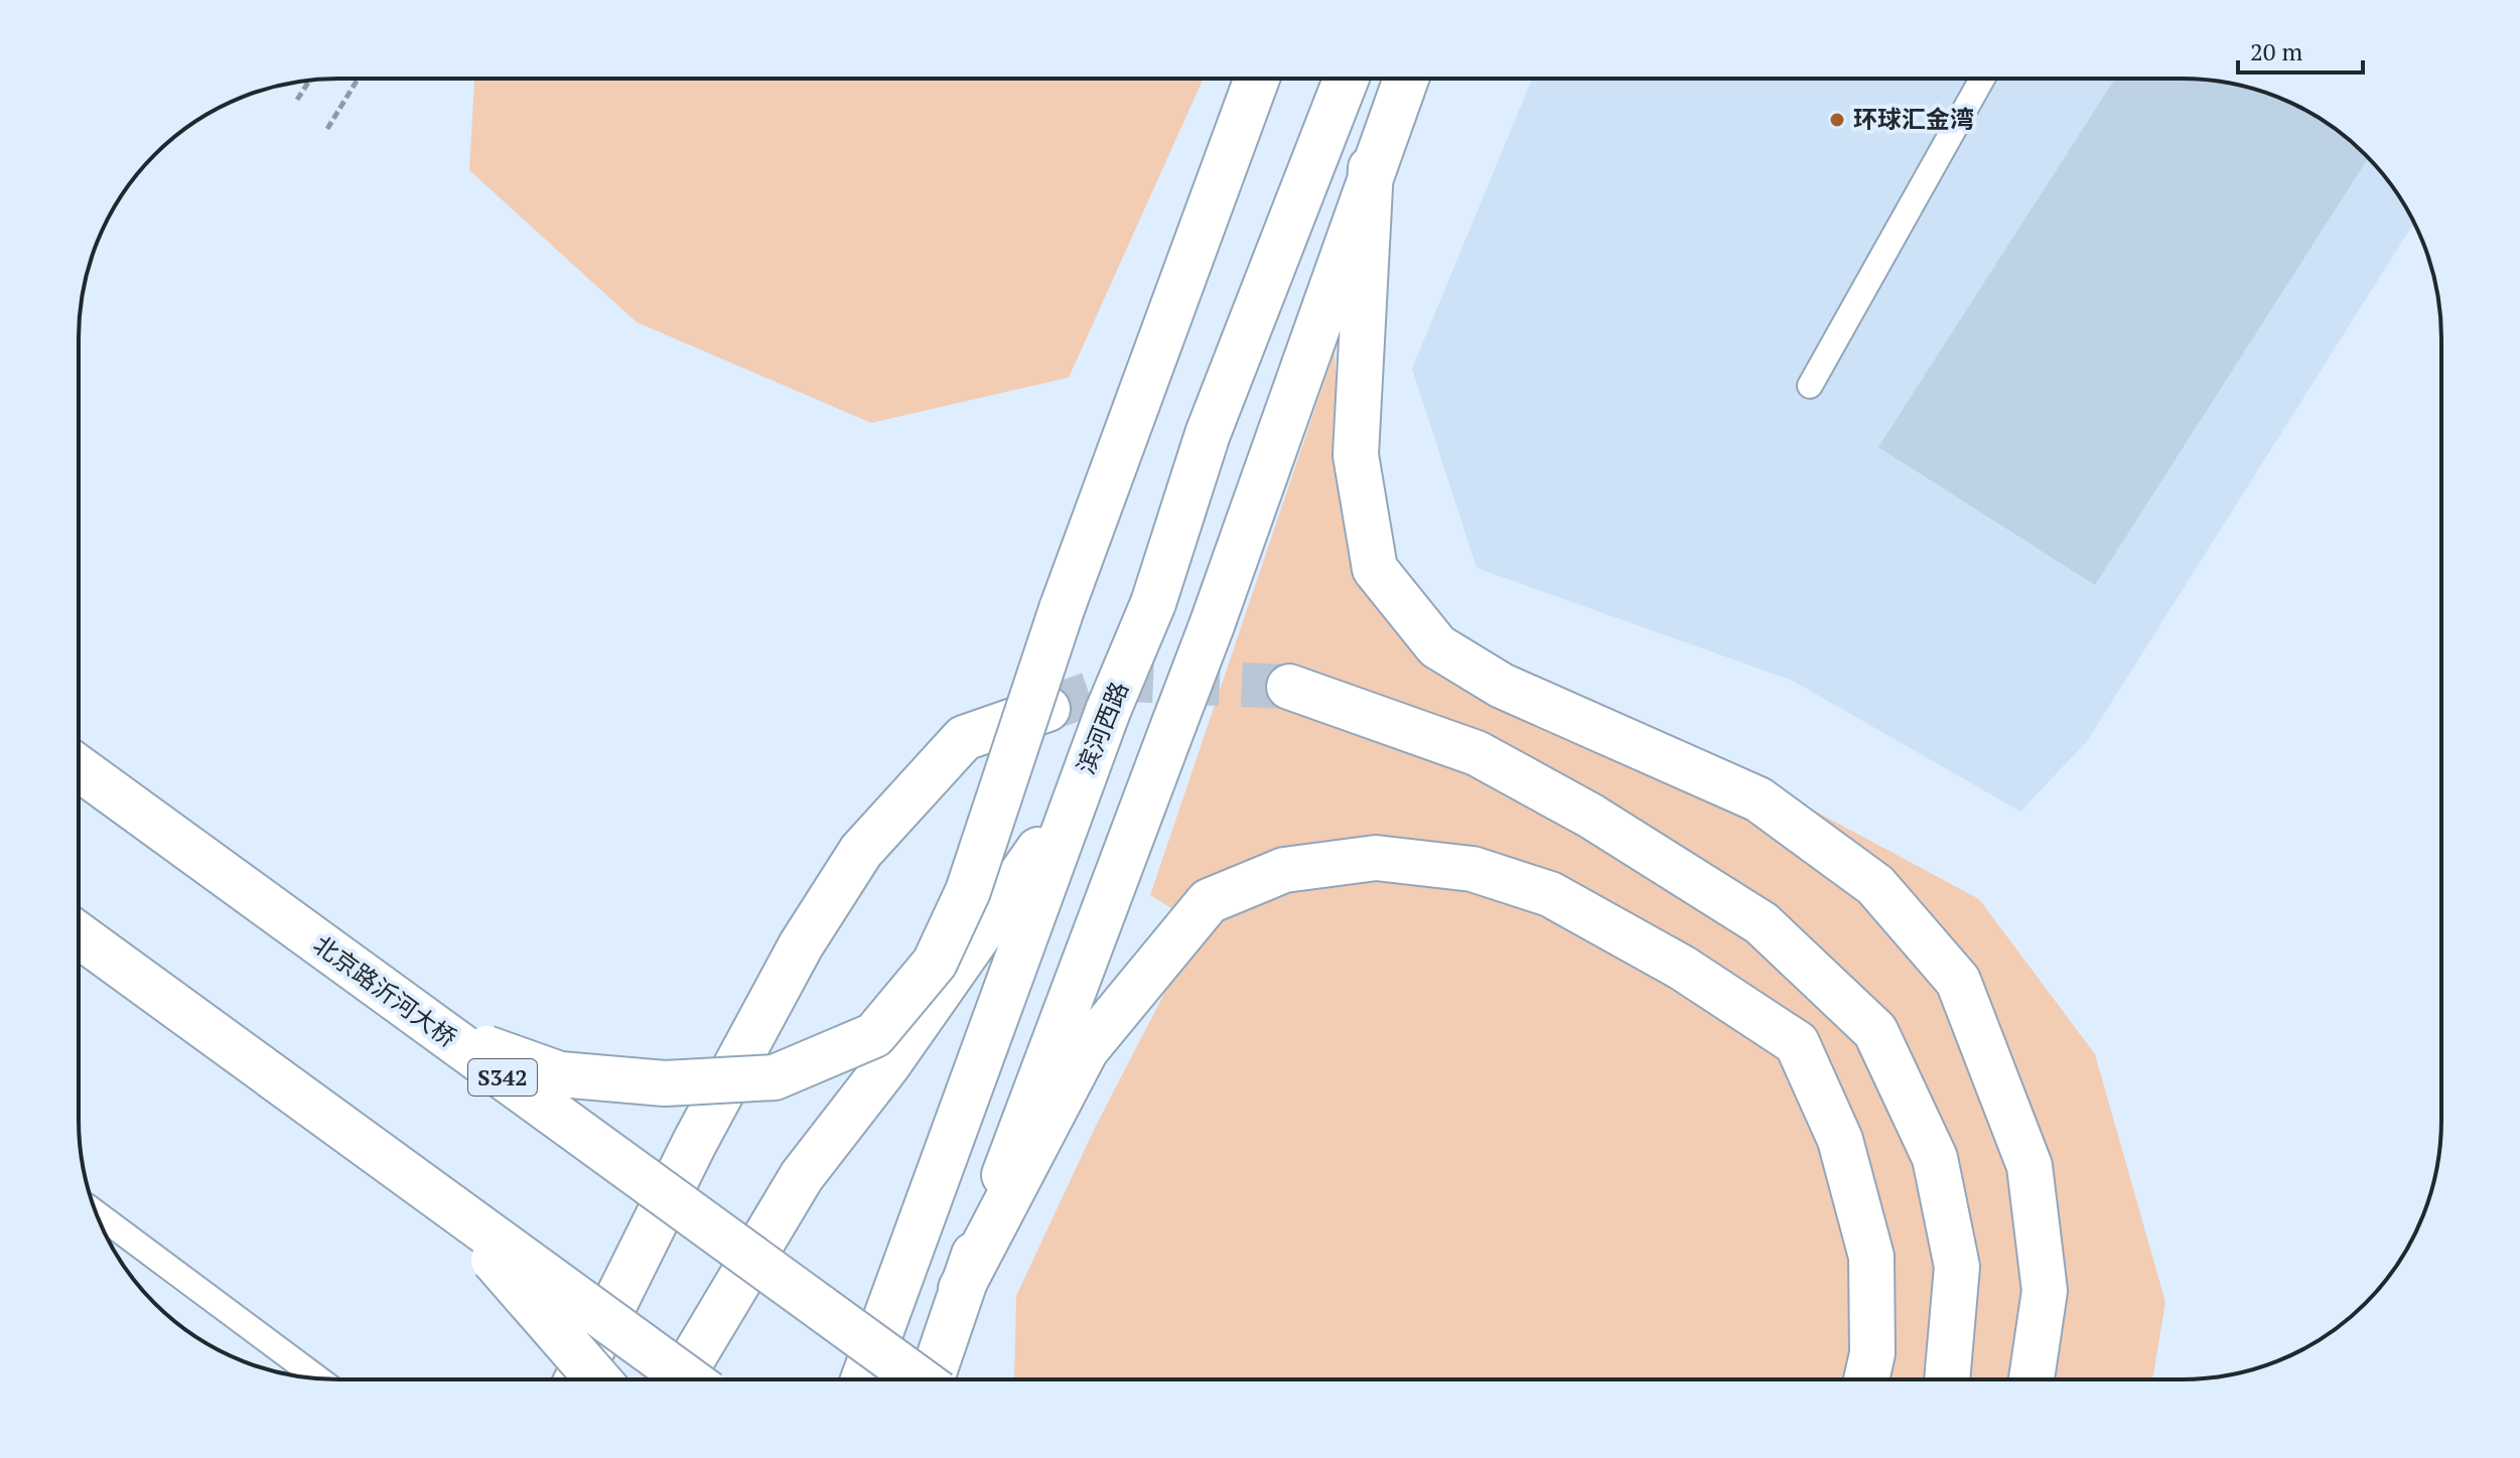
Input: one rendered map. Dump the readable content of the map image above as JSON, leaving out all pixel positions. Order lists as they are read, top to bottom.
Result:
{
  "streets": {
    "main road": ["滨河西路", "北京路沂河大桥", "S342"]
  },
  "places": ["环球汇金湾"],
  "scale_bar": "20 m"
}
